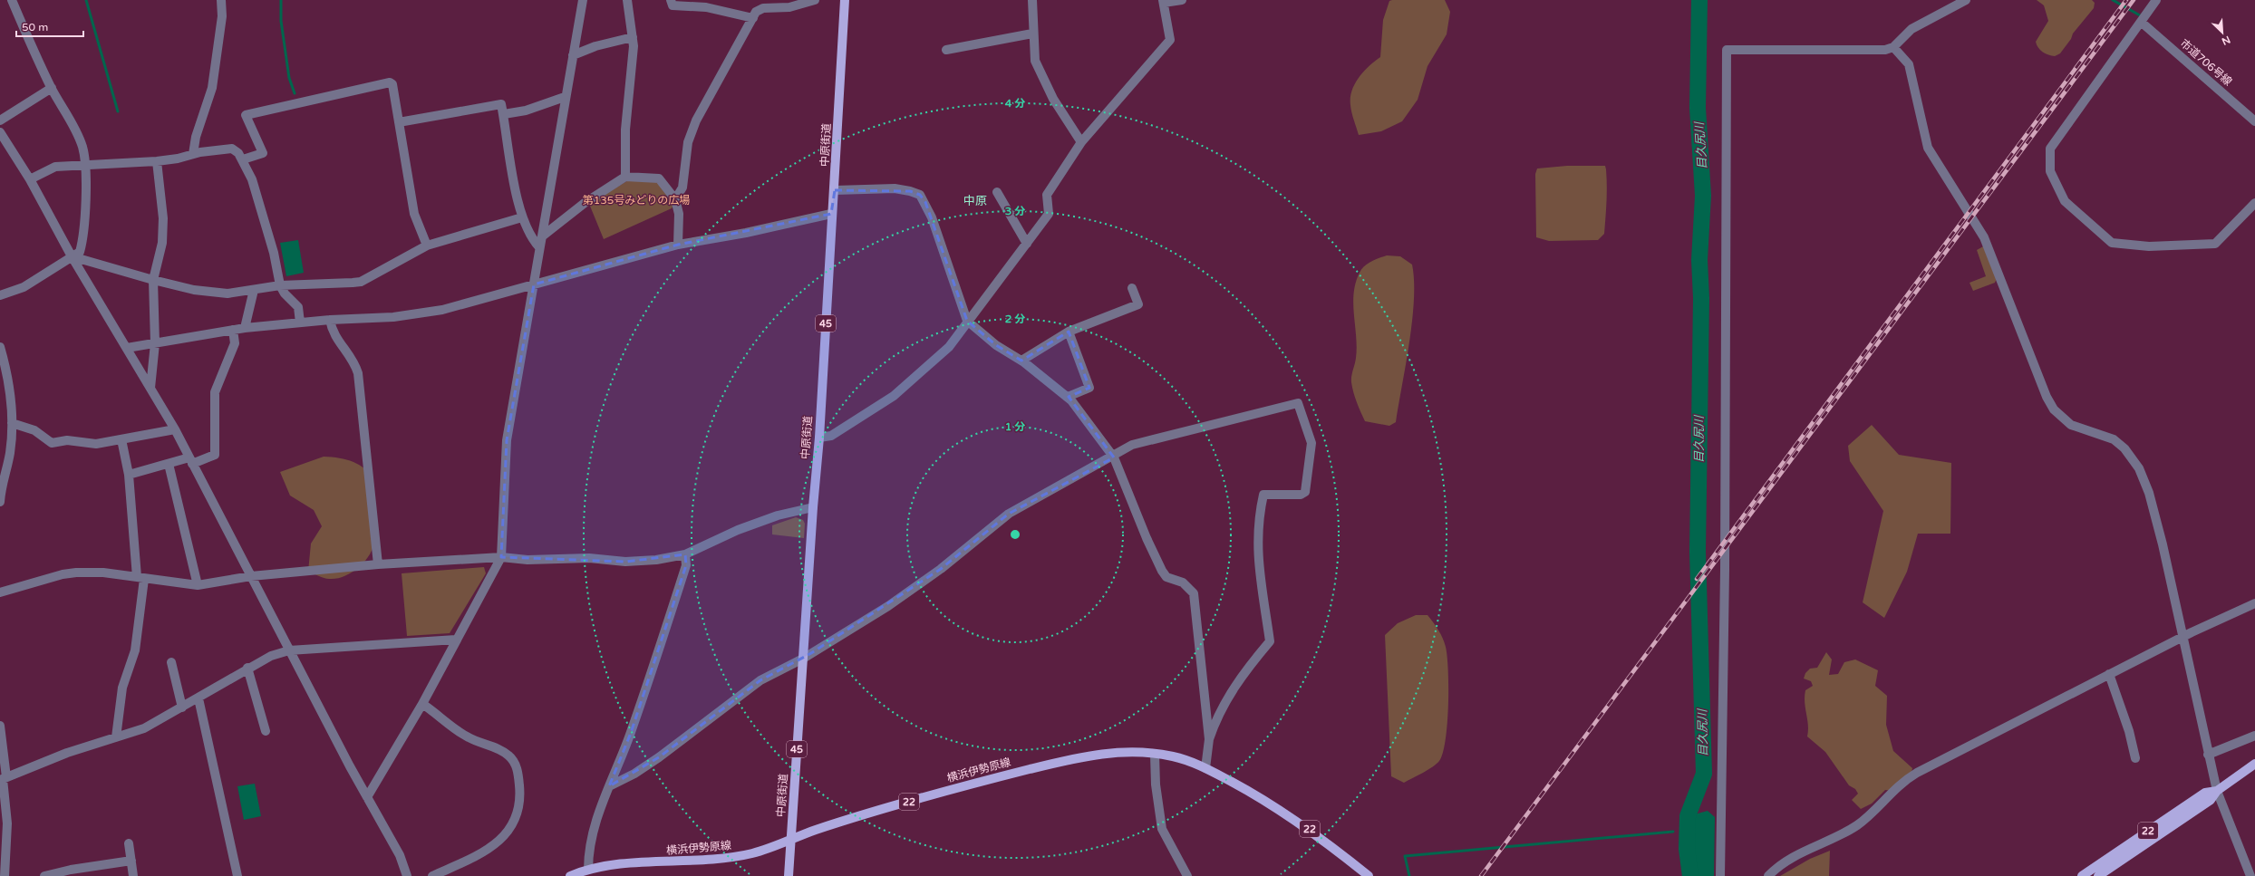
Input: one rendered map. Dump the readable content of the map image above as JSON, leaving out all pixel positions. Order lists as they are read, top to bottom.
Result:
{
  "streets": {
    "main road": [
      "中原街道",
      "45",
      "横浜伊勢原線",
      "22"
    ],
    "street": ["市道706号線"]
  },
  "crossings": [
    ["中原街道", "横浜伊勢原線"]
  ],
  "districts": ["中原"],
  "water": ["目久尻川"],
  "parks": ["第135号みどりの広場"],
  "scale_bar": "50 m",
  "north": "bottom right",
  "rings": [
    "4 分",
    "3 分",
    "2 分",
    "1 分"
  ]
}
